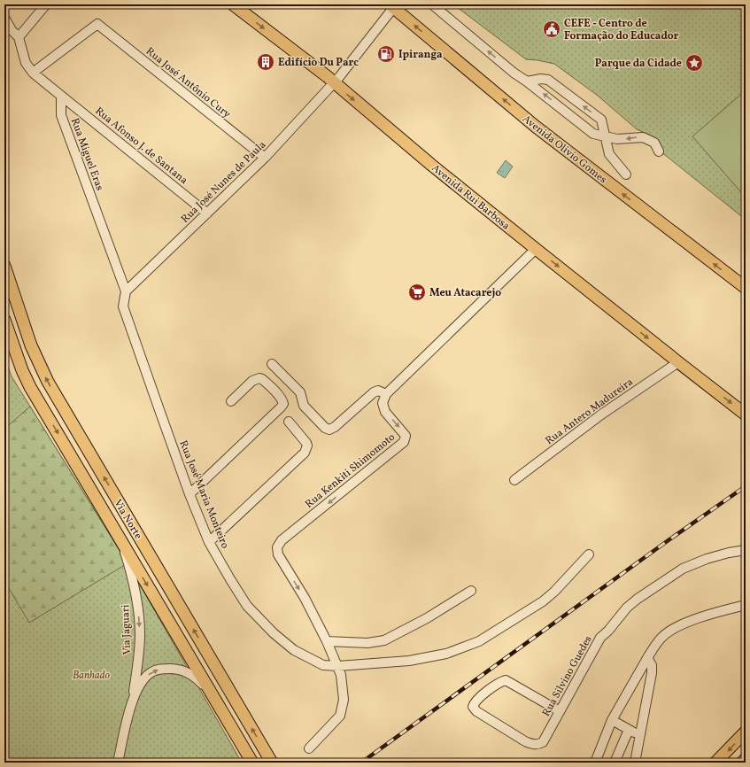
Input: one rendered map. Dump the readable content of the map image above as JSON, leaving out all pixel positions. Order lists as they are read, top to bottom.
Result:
{
  "streets": {
    "main road": ["Avenida Olivio Gomes", "Avenida Rui Barbosa", "Via Norte"],
    "street": [
      "Rua José Antônio Cury",
      "Rua Afonso J. de Santana",
      "Rua Miguel Eras",
      "Rua José Nunes de Paula",
      "Rua Antero Madureira",
      "Rua Kenkiti Shimomoto",
      "Rua José Maria Monteiro",
      "Via Jaguari",
      "Rua Silvino Guedes"
    ]
  },
  "crossings": [
    ["Rua José Antônio Cury", "Rua José Nunes de Paula"],
    ["Rua Afonso J. de Santana", "Rua Miguel Eras"],
    ["Rua Afonso J. de Santana", "Rua José Nunes de Paula"],
    ["Avenida Olivio Gomes", "Rua José Nunes de Paula"],
    ["Rua Miguel Eras", "Rua José Nunes de Paula"],
    ["Rua Miguel Eras", "Rua José Maria Monteiro"],
    ["Rua José Nunes de Paula", "Avenida Rui Barbosa"],
    ["Rua José Nunes de Paula", "Rua José Maria Monteiro"],
    ["Avenida Rui Barbosa", "Rua Antero Madureira"],
    ["Rua Kenkiti Shimomoto", "Rua José Maria Monteiro"],
    ["Via Norte", "Via Jaguari"]
  ],
  "one_way": ["Avenida Olivio Gomes", "Avenida Rui Barbosa"],
  "parks": ["Banhado"],
  "places": {
    "public building": ["CEFE - Centro de Formação do Educador"],
    "fuel station": ["Ipiranga"],
    "building": ["Edifício Du Parc"],
    "place": ["Parque da Cidade"],
    "supermarket": ["Meu Atacarejo"]
  }
}
